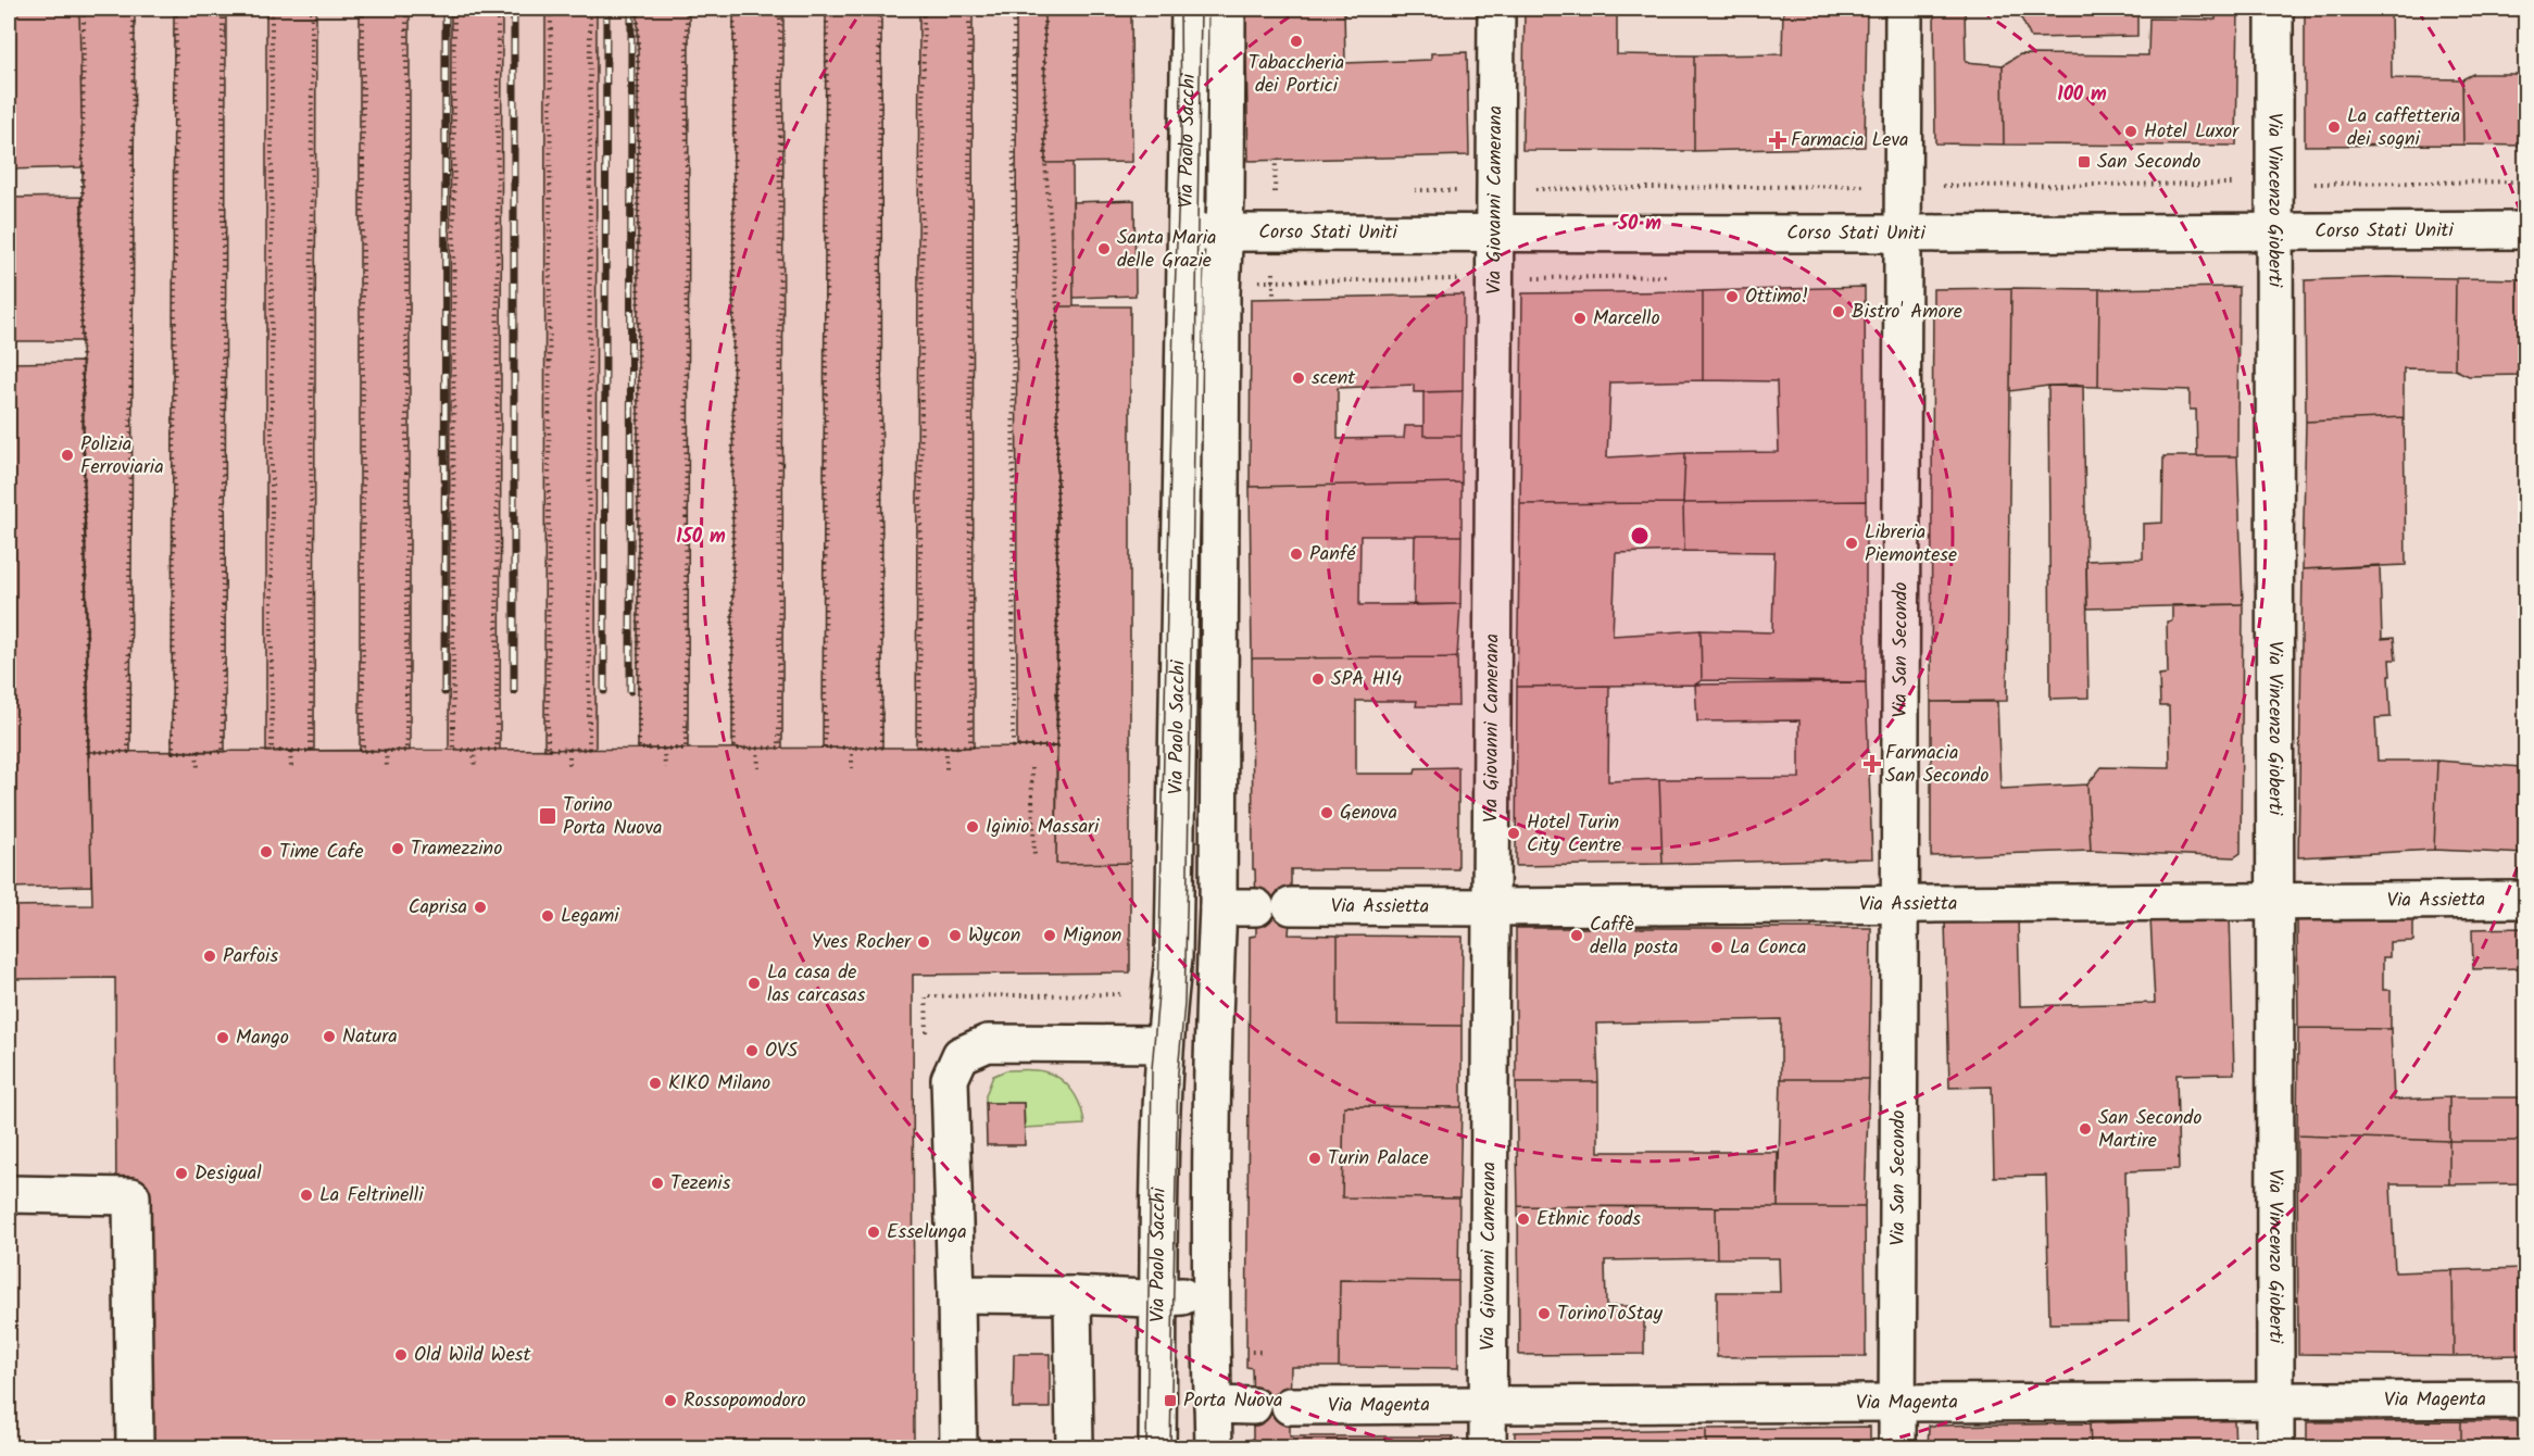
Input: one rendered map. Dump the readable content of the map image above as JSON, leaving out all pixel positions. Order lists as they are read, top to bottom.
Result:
{
  "streets": {
    "street": [
      "Via Paolo Sacchi",
      "Via Giovanni Camerana",
      "Via Vincenzo Gioberti",
      "Corso Stati Uniti",
      "Via San Secondo",
      "Via Assietta",
      "Via Magenta"
    ]
  },
  "crossings": [
    ["Via Paolo Sacchi", "Corso Stati Uniti"],
    ["Via Giovanni Camerana", "Corso Stati Uniti"],
    ["Via Giovanni Camerana", "Via Assietta"],
    ["Via Giovanni Camerana", "Via Magenta"],
    ["Via Vincenzo Gioberti", "Corso Stati Uniti"],
    ["Via Vincenzo Gioberti", "Via Assietta"],
    ["Via Vincenzo Gioberti", "Via Magenta"],
    ["Corso Stati Uniti", "Via San Secondo"],
    ["Via San Secondo", "Via Assietta"],
    ["Via San Secondo", "Via Magenta"]
  ],
  "places": {
    "other": [
      "Tabaccheria dei Portici",
      "La caffetteria dei sogni",
      "Hotel Luxor",
      "Santa Maria delle Grazie",
      "Ottimo!",
      "Bistro' Amore",
      "Marcello",
      "scent",
      "Polizia Ferroviaria",
      "Libreria Piemontese",
      "Panfé",
      "SPA H14",
      "Genova",
      "Iginio Massari",
      "Hotel Turin City Centre",
      "Tramezzino",
      "Time Cafe",
      "Caprisa",
      "Legami",
      "Wycon",
      "Mignon",
      "Caffè della posta",
      "Yves Rocher",
      "La Conca",
      "Parfois",
      "La casa de las carcasas",
      "Natura",
      "Mango",
      "OVS",
      "KIKO Milano",
      "San Secondo Martire",
      "Turin Palace",
      "Desigual",
      "Tezenis",
      "La Feltrinelli",
      "Ethnic foods",
      "Esselunga",
      "TorinoToStay",
      "Old Wild West",
      "Rossopomodoro"
    ],
    "health": ["Farmacia Leva", "Farmacia San Secondo"],
    "transit": ["San Secondo", "Torino Porta Nuova", "Porta Nuova"]
  },
  "rings": ["100 m", "50 m", "150 m"]
}
